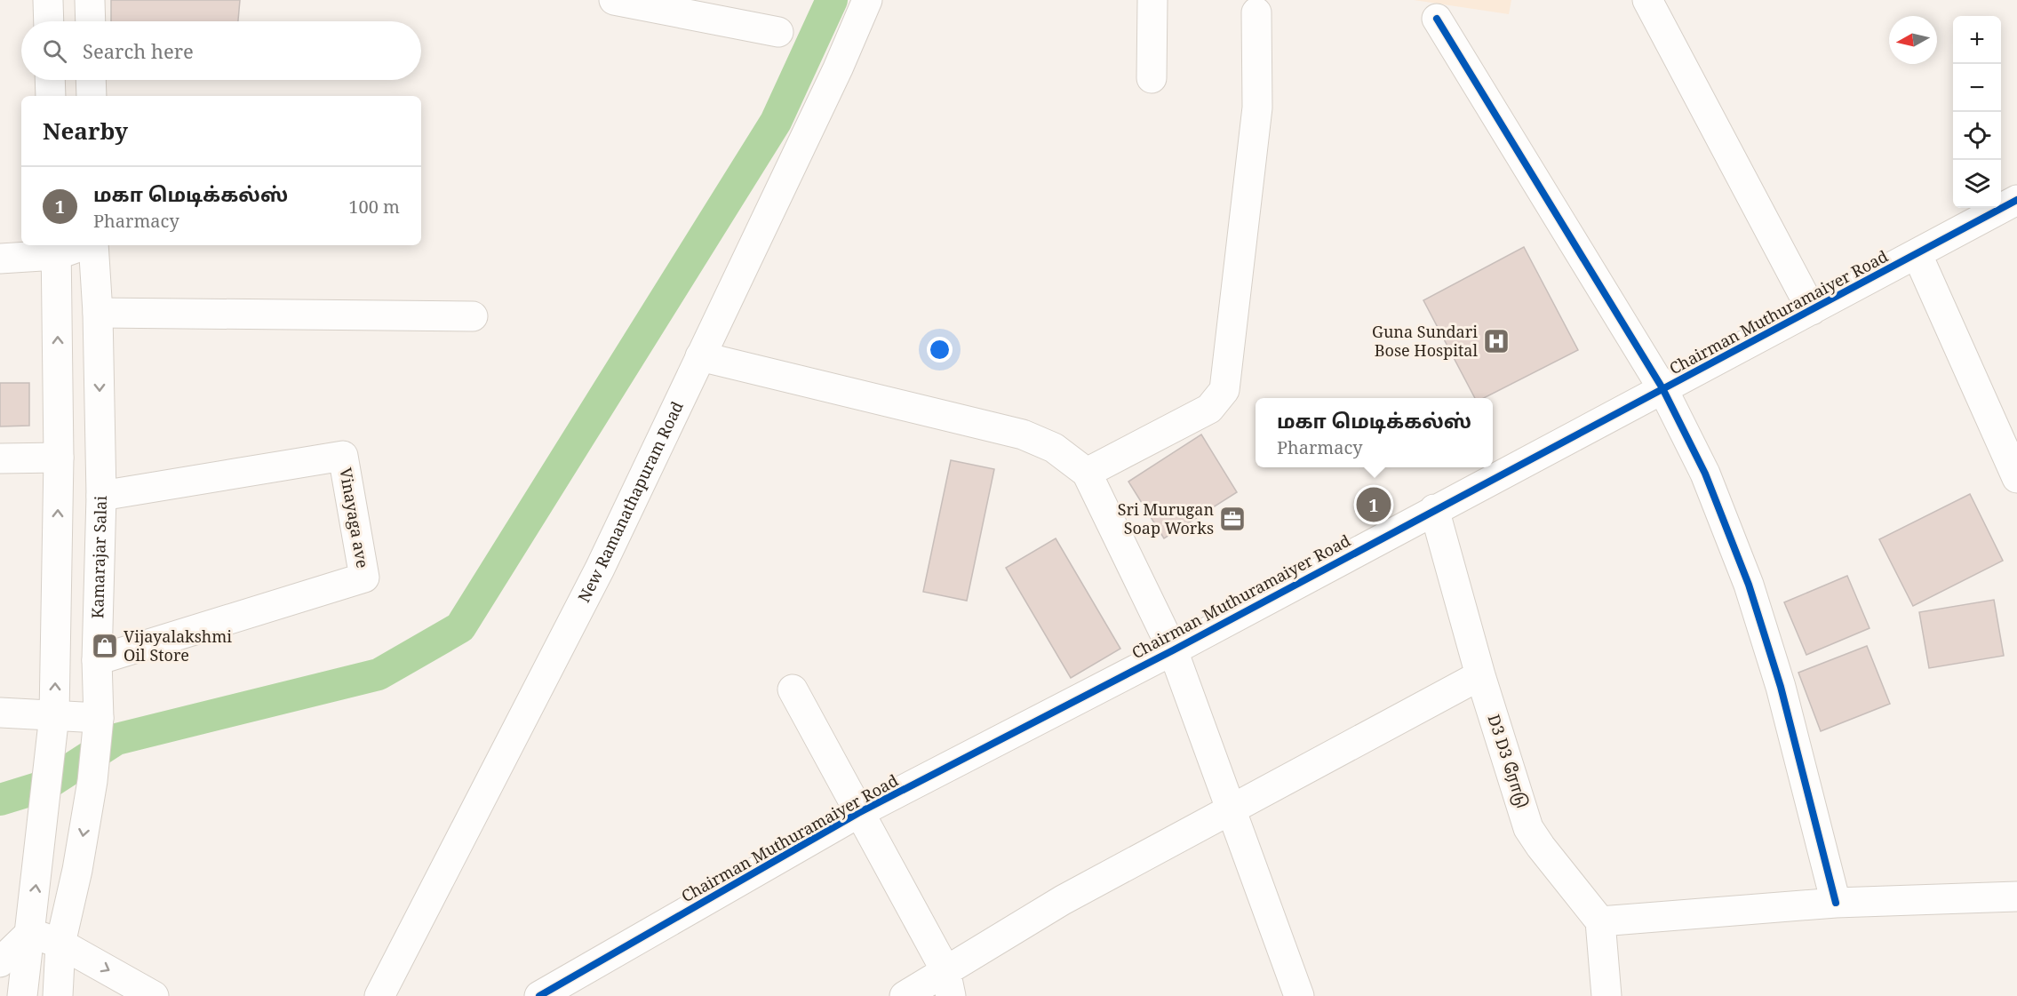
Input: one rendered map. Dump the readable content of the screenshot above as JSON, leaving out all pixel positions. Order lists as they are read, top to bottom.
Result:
{
  "streets": {
    "main road": [
      "Chairman Muthuramaiyer Road",
      "New Ramanathapuram Road",
      "Vinayaga ave",
      "Kamarajar Salai",
      "D3 D3 ரோடு"
    ]
  },
  "crossings": [
    ["Chairman Muthuramaiyer Road", "D3 D3 ரோடு"],
    ["Vinayaga ave", "Kamarajar Salai"]
  ],
  "places": {
    "hospital": ["Guna Sundari Bose Hospital"],
    "office": ["Sri Murugan Soap Works"],
    "shop": ["Vijayalakshmi Oil Store"]
  },
  "north": "left",
  "page": {
    "map_buttons": ["+", "−"],
    "search": "Search here",
    "heading": "Nearby",
    "list": [
      {
        "mark": "1",
        "name": "மகா மெடிக்கல்ஸ்",
        "note": "Pharmacy",
        "value": "100 m"
      }
    ],
    "popup": ["மகா மெடிக்கல்ஸ்", "Pharmacy"],
    "pins": "1"
  }
}
